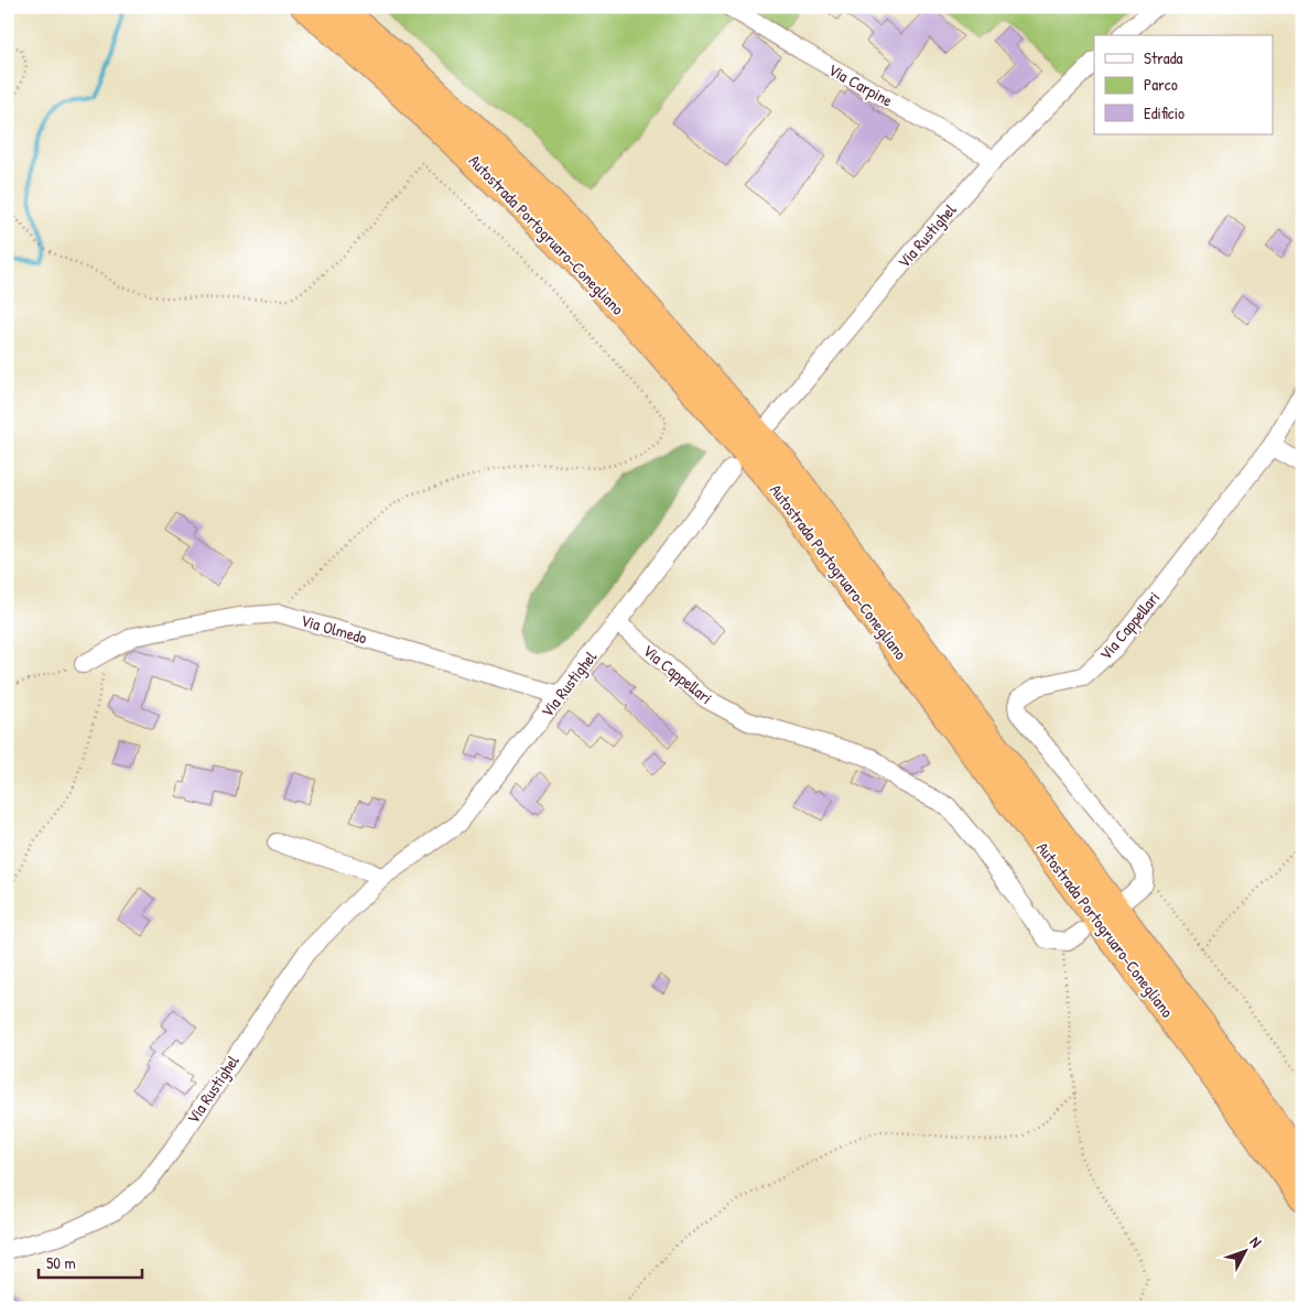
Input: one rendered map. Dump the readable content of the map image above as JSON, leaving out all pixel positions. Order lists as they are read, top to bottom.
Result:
{
  "streets": {
    "highway": ["Autostrada Portogruaro-Conegliano"],
    "street": [
      "Via Carpine",
      "Via Rustighel",
      "Via Cappellari",
      "Via Olmedo"
    ]
  },
  "crossings": [
    ["Via Carpine", "Via Rustighel"],
    ["Via Rustighel", "Via Cappellari"],
    ["Via Rustighel", "Via Olmedo"]
  ],
  "legend": ["Strada", "Parco", "Edificio"],
  "scale_bar": "50 m",
  "north": "top right"
}
